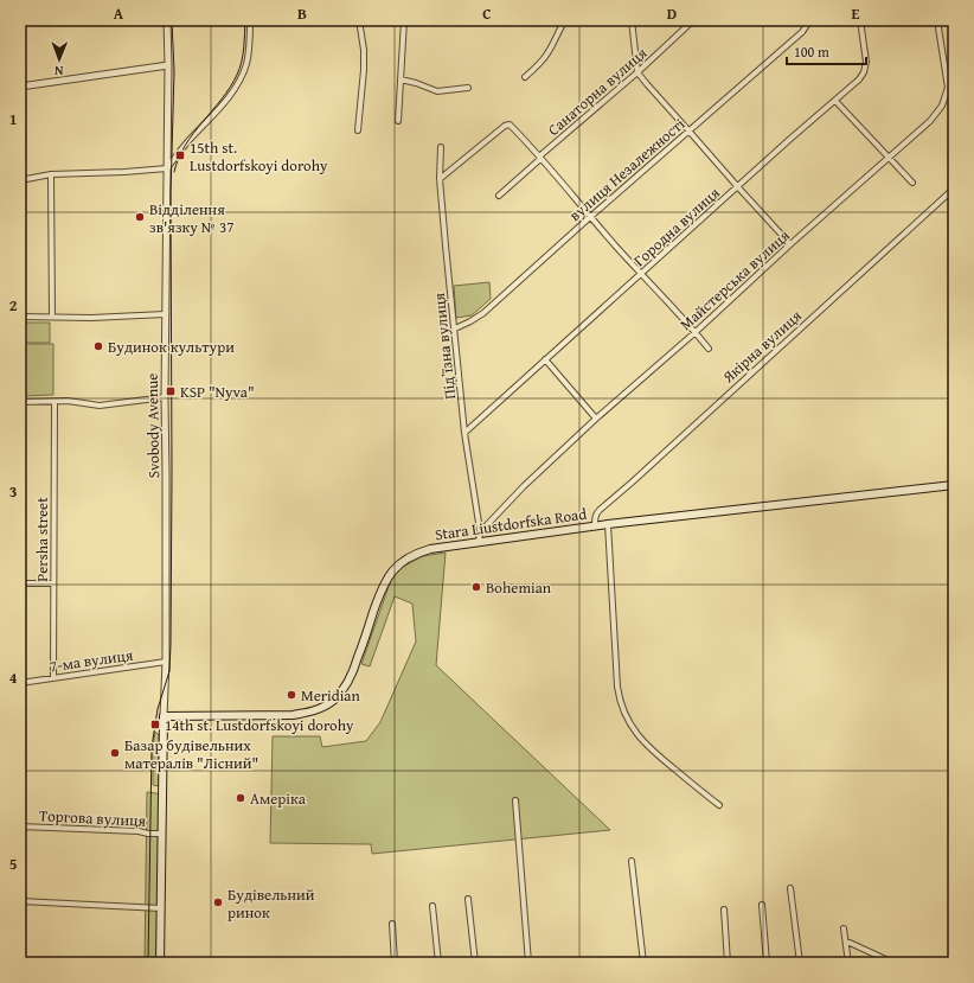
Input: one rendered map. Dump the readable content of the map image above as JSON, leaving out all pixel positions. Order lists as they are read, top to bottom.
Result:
{
  "streets": {
    "main road": ["Stara Liustdorfska Road"],
    "street": [
      "Санаторна вулиця",
      "вулиця Незалежності",
      "Городна вулиця",
      "Майстерська вулиця",
      "Підʼїзна вулиця",
      "Якірна вулиця",
      "Svobody Avenue",
      "Persha street",
      "7-ма вулиця",
      "Торгова вулиця"
    ]
  },
  "crossings": [
    ["вулиця Незалежності", "Підʼїзна вулиця"],
    ["Городна вулиця", "Підʼїзна вулиця"],
    ["Майстерська вулиця", "Підʼїзна вулиця"],
    ["Підʼїзна вулиця", "Stara Liustdorfska Road"],
    ["Якірна вулиця", "Stara Liustdorfska Road"],
    ["Svobody Avenue", "Stara Liustdorfska Road"],
    ["Svobody Avenue", "7-ма вулиця"],
    ["Persha street", "7-ма вулиця"]
  ],
  "places": {
    "transit": ["15th st. Lustdorfskoyi dorohy", "KSP \"Nyva\"", "14th st. Lustdorfskoyi dorohy"],
    "other": [
      "Відділення зв'язку № 37",
      "Будинок культури",
      "Bohemian",
      "Meridian",
      "Базар будівельних матералів \"Лісний\"",
      "Амеріка",
      "Будівельний ринок"
    ]
  },
  "scale_bar": "100 m",
  "north": "bottom",
  "grid": {
    "columns": [
      "A",
      "B",
      "C",
      "D",
      "E"
    ],
    "rows": [
      "1",
      "2",
      "3",
      "4",
      "5"
    ]
  }
}
